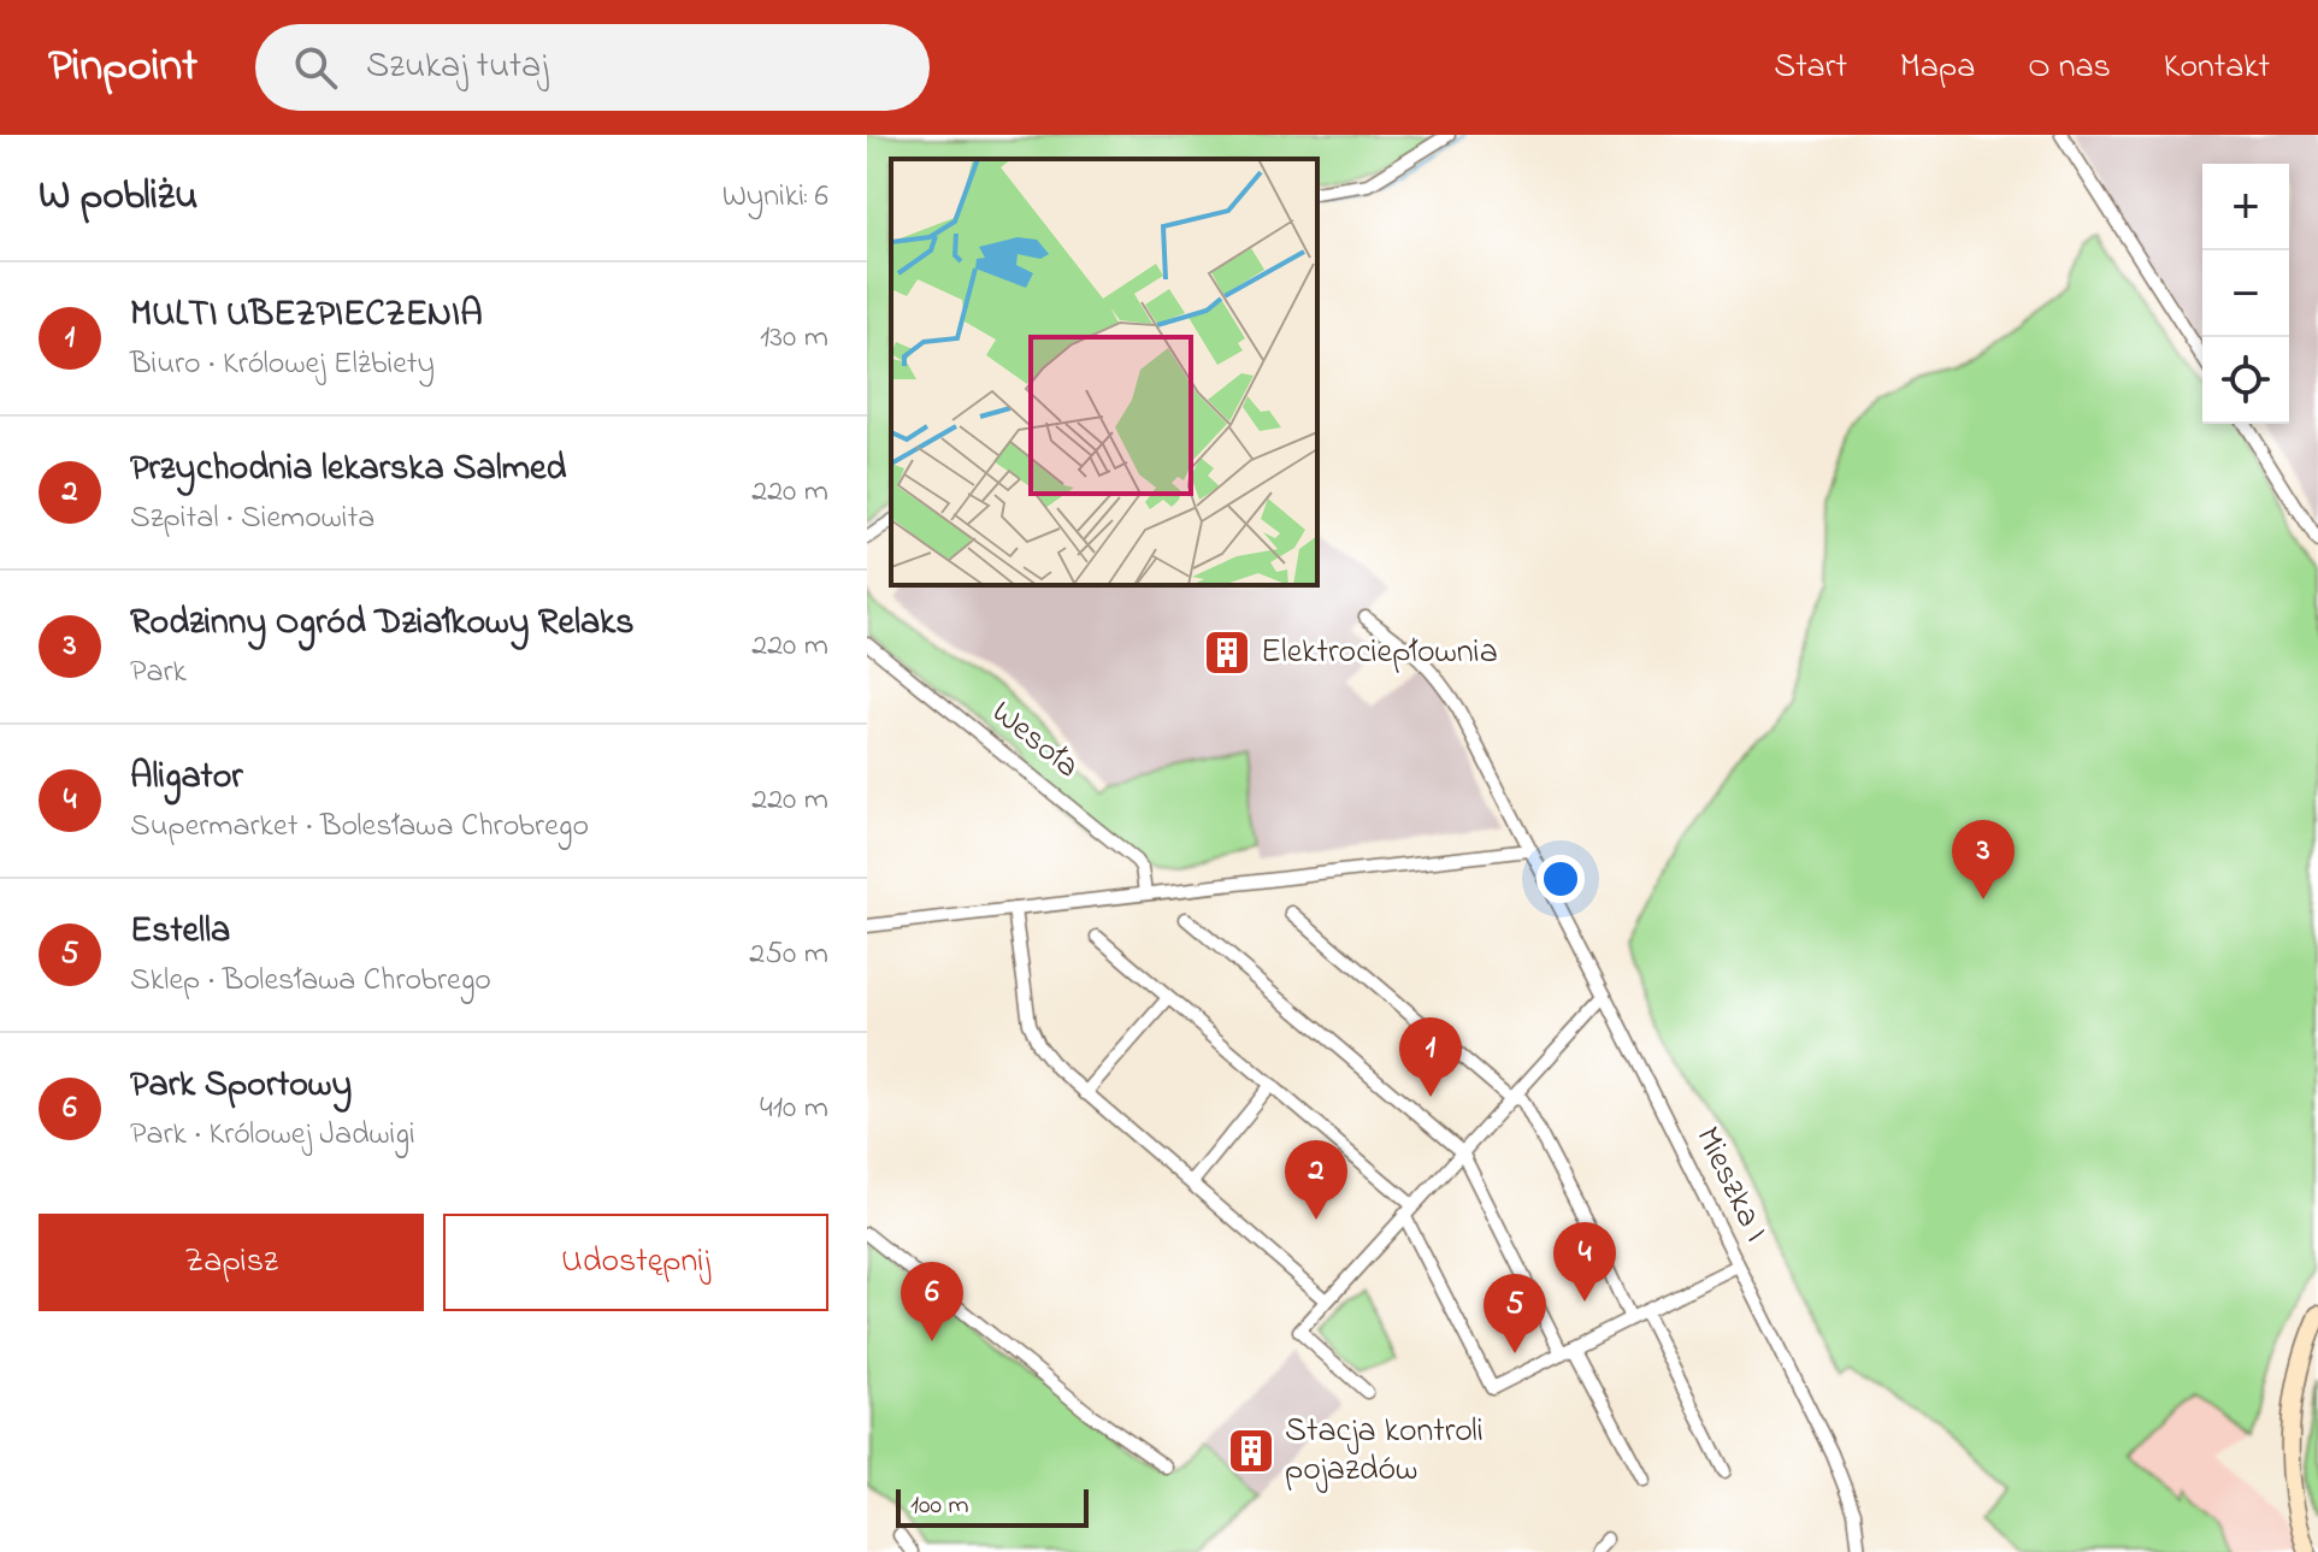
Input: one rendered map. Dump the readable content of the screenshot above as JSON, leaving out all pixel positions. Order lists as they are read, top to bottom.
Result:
{
  "streets": {
    "street": ["Wesoła", "Mieszka I"]
  },
  "places": {
    "building": ["Elektrociepłownia", "Stacja kontroli pojazdów"]
  },
  "scale_bar": "100 m",
  "page": {
    "header": "Pinpoint",
    "search": "Szukaj tutaj",
    "nav": [
      "Start",
      "Mapa",
      "O nas",
      "Kontakt"
    ],
    "heading": ["W pobliżu", "Wyniki: 6"],
    "map_buttons": ["+", "−"],
    "list": [
      {
        "mark": "1",
        "name": "MULTI UBEZPIECZENIA",
        "note": "Biuro · Królowej Elżbiety",
        "value": "130 m"
      },
      {
        "mark": "2",
        "name": "Przychodnia lekarska Salmed",
        "note": "Szpital · Siemowita",
        "value": "220 m"
      },
      {
        "mark": "3",
        "name": "Rodzinny Ogród Działkowy Relaks",
        "note": "Park",
        "value": "220 m"
      },
      {
        "mark": "4",
        "name": "Aligator",
        "note": "Supermarket · Bolesława Chrobrego",
        "value": "220 m"
      },
      {
        "mark": "5",
        "name": "Estella",
        "note": "Sklep · Bolesława Chrobrego",
        "value": "250 m"
      },
      {
        "mark": "6",
        "name": "Park Sportowy",
        "note": "Park · Królowej Jadwigi",
        "value": "410 m"
      }
    ],
    "pins": [
      "3",
      "1",
      "2",
      "4",
      "6",
      "5"
    ],
    "buttons": ["Zapisz", "Udostępnij"],
    "scale": "100 m"
  }
}
